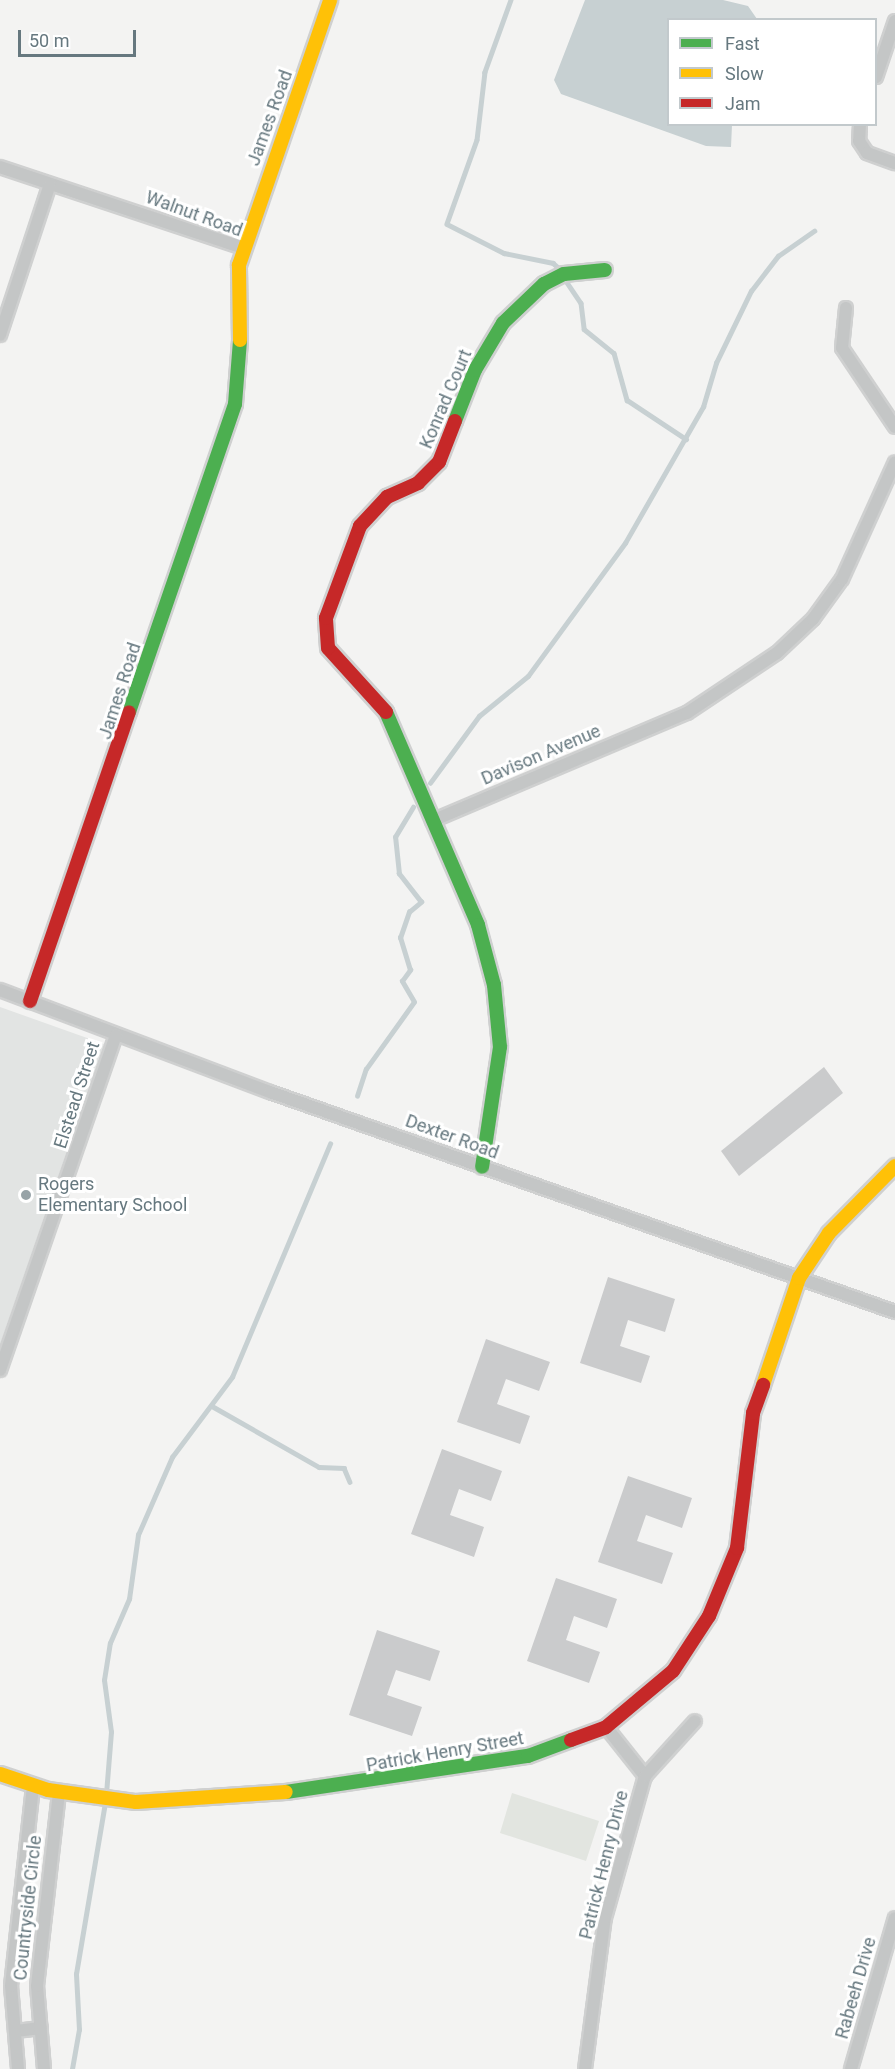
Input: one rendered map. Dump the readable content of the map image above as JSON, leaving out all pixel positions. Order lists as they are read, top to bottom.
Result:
{
  "streets": {
    "street": [
      "James Road",
      "Walnut Road",
      "Konrad Court",
      "Davison Avenue",
      "Elstead Street",
      "Dexter Road",
      "Patrick Henry Street",
      "Patrick Henry Drive",
      "Countryside Circle",
      "Rabeeh Drive"
    ]
  },
  "crossings": [
    ["James Road", "Walnut Road"],
    ["James Road", "Dexter Road"],
    ["Konrad Court", "Davison Avenue"],
    ["Elstead Street", "Dexter Road"],
    ["Dexter Road", "Patrick Henry Street"],
    ["Patrick Henry Street", "Patrick Henry Drive"],
    ["Patrick Henry Street", "Countryside Circle"]
  ],
  "places": ["Rogers Elementary School"],
  "legend": ["Fast", "Slow", "Jam"],
  "scale_bar": "50 m"
}
